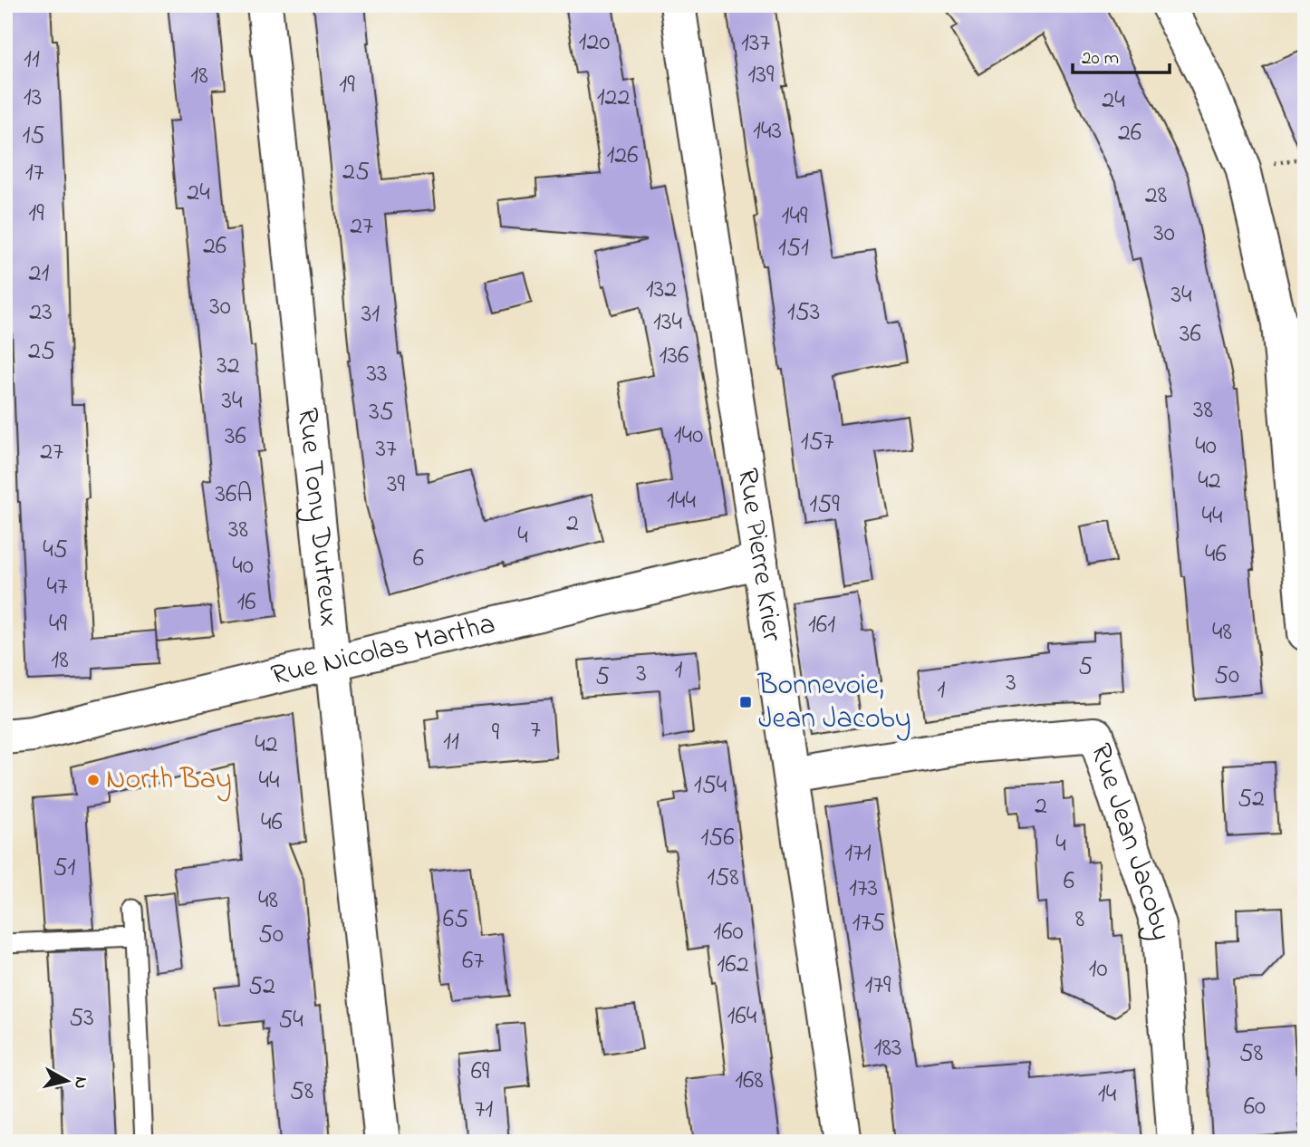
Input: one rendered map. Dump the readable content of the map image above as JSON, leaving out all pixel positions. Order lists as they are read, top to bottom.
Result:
{
  "streets": {
    "street": [
      "Rue Tony Dutreux",
      "Rue Pierre Krier",
      "Rue Nicolas Martha",
      "Rue Jean Jacoby"
    ]
  },
  "crossings": [
    ["Rue Tony Dutreux", "Rue Nicolas Martha"],
    ["Rue Pierre Krier", "Rue Nicolas Martha"],
    ["Rue Pierre Krier", "Rue Jean Jacoby"]
  ],
  "places": {
    "transit": ["Bonnevoie, Jean Jacoby"],
    "other": ["North Bay"]
  },
  "house_numbers": [
    "120",
    "137",
    "11",
    "139",
    "18",
    "19",
    "13",
    "122",
    "24",
    "143",
    "26",
    "15",
    "126",
    "25",
    "17",
    "24",
    "28",
    "19",
    "149",
    "27",
    "30",
    "26",
    "151",
    "21",
    "132",
    "34",
    "30",
    "23",
    "153",
    "31",
    "134",
    "36",
    "25",
    "136",
    "32",
    "33",
    "34",
    "38",
    "35",
    "140",
    "36",
    "157",
    "40",
    "37",
    "27",
    "42",
    "39",
    "36A",
    "144",
    "159",
    "44",
    "2",
    "38",
    "4",
    "45",
    "46",
    "6",
    "40",
    "47",
    "16",
    "49",
    "161",
    "48",
    "18",
    "5",
    "1",
    "3",
    "50",
    "5",
    "3",
    "1",
    "7",
    "9",
    "11",
    "42",
    "44",
    "154",
    "52",
    "2",
    "46",
    "156",
    "4",
    "171",
    "51",
    "158",
    "6",
    "173",
    "48",
    "65",
    "8",
    "175",
    "160",
    "50",
    "67",
    "162",
    "10",
    "179",
    "52",
    "164",
    "53",
    "54",
    "183",
    "58",
    "69",
    "168",
    "58",
    "14",
    "60",
    "71"
  ],
  "scale_bar": "20 m",
  "north": "right"
}
